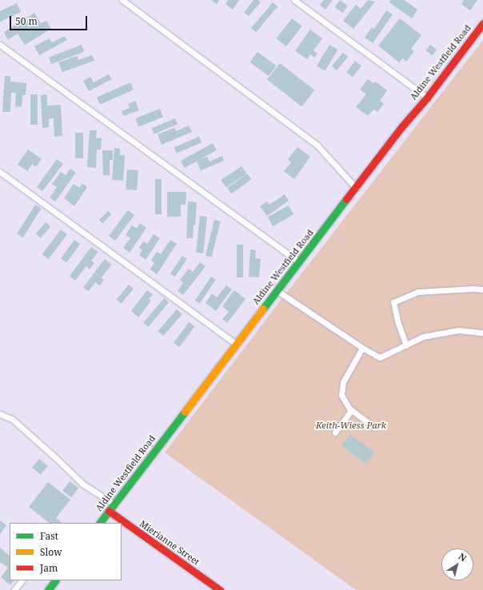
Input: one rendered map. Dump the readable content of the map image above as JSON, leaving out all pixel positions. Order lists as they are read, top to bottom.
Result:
{
  "streets": {
    "main road": ["Aldine Westfield Road", "Mierianne Street"]
  },
  "crossings": [
    ["Aldine Westfield Road", "Mierianne Street"]
  ],
  "parks": ["Keith-Wiess Park"],
  "legend": ["Fast", "Slow", "Jam"],
  "scale_bar": "50 m",
  "north": "top right"
}
